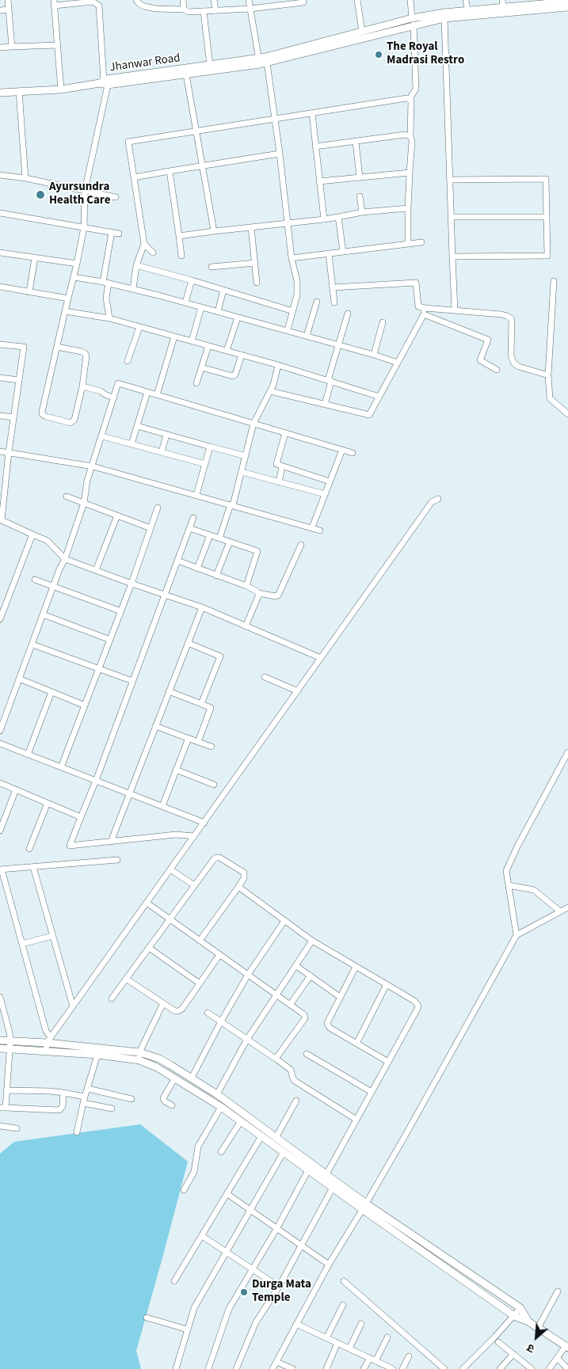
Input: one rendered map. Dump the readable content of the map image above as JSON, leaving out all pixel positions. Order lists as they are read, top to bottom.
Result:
{
  "streets": {
    "main road": ["Jhanwar Road"]
  },
  "places": ["The Royal Madrasi Restro", "Ayursundra Health Care", "Durga Mata Temple"],
  "north": "bottom left"
}
